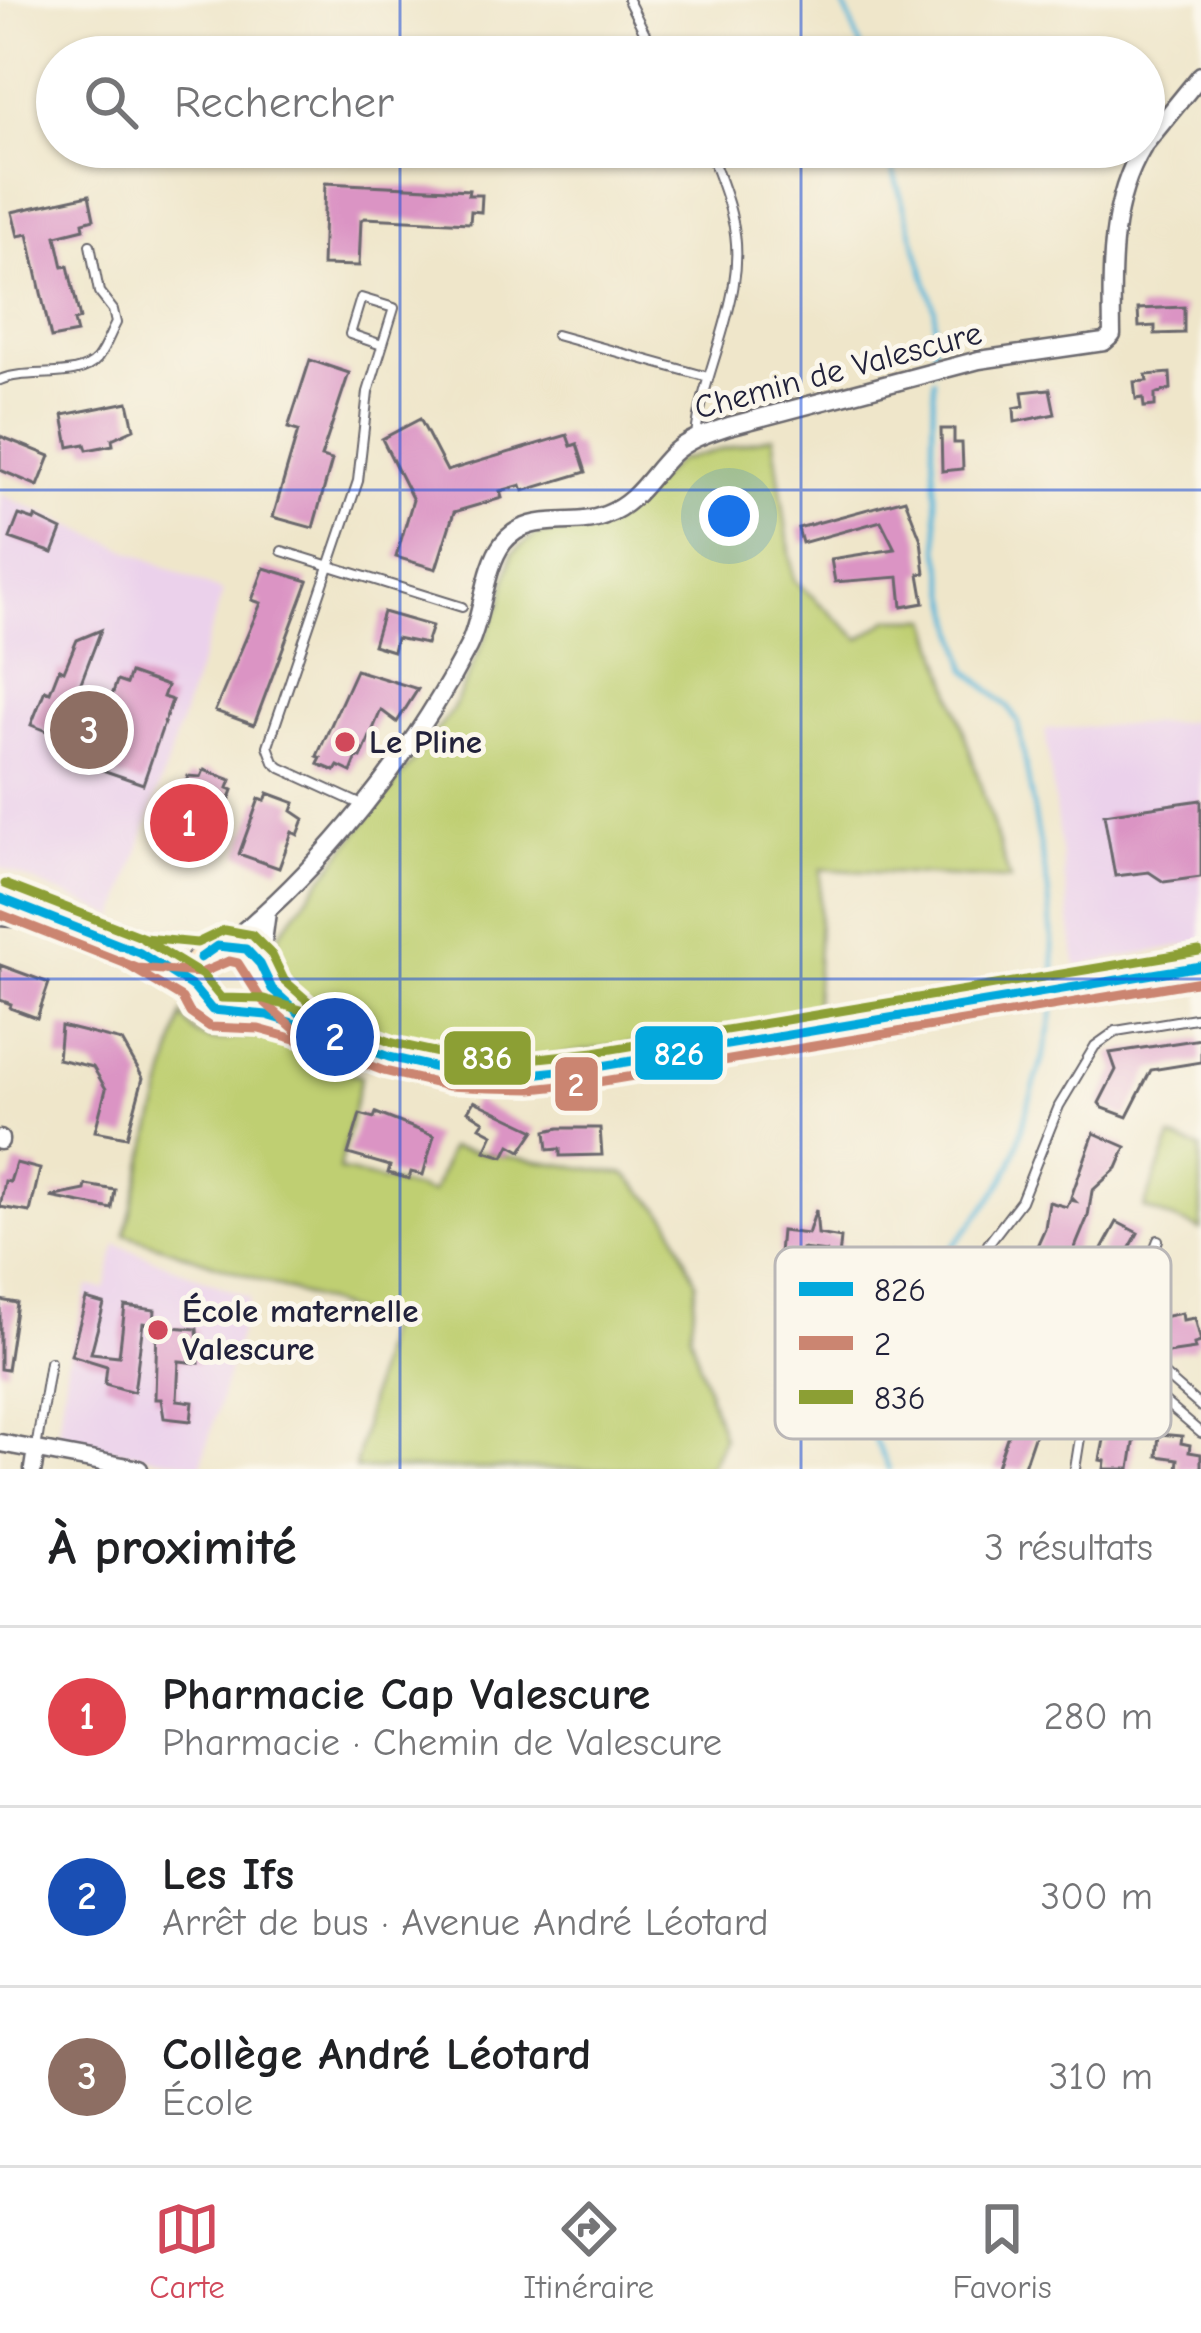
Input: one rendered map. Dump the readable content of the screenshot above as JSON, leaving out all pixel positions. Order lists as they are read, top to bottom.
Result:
{
  "streets": {
    "street": ["Chemin de Valescure"]
  },
  "places": ["Le Pline", "École maternelle Valescure"],
  "lines": ["transit line 836", "transit line 826", "transit line 2"],
  "legend": ["826", "2", "836"],
  "page": {
    "search": "Rechercher",
    "pins": ["3", "1", "2"],
    "heading": ["À proximité", "3 résultats"],
    "list": [
      {
        "mark": "1",
        "name": "Pharmacie Cap Valescure",
        "note": "Pharmacie · Chemin de Valescure",
        "value": "280 m"
      },
      {
        "mark": "2",
        "name": "Les Ifs",
        "note": "Arrêt de bus · Avenue André Léotard",
        "value": "300 m"
      },
      {
        "mark": "3",
        "name": "Collège André Léotard",
        "note": "École",
        "value": "310 m"
      }
    ],
    "nav": ["Carte", "Itinéraire", "Favoris"]
  }
}
